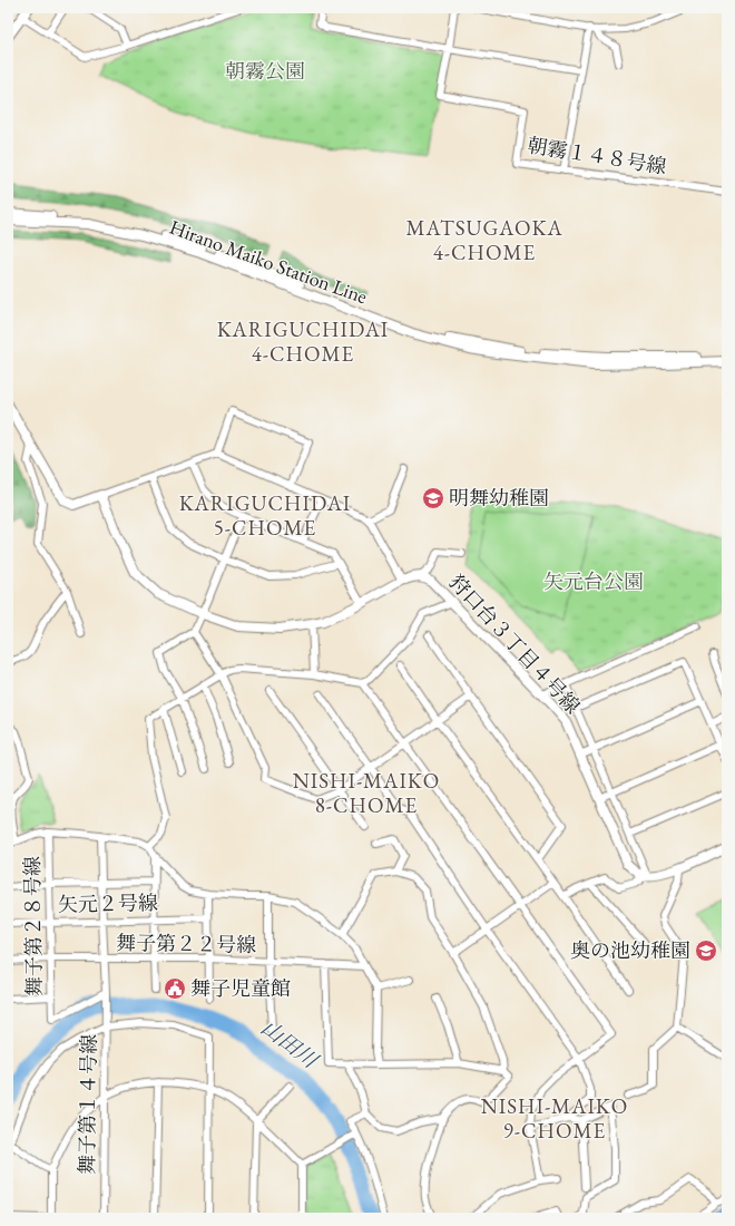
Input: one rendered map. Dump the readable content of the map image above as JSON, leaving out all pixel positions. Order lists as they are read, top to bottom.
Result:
{
  "streets": {
    "main road": ["Hirano Maiko Station Line", "狩口台３丁目４号線"],
    "street": [
      "朝霧１４８号線",
      "矢元２号線",
      "舞子第２８号線",
      "舞子第２２号線",
      "舞子第１４号線"
    ]
  },
  "crossings": [
    ["矢元２号線", "舞子第２８号線"],
    ["矢元２号線", "舞子第１４号線"],
    ["舞子第２８号線", "舞子第２２号線"],
    ["舞子第２８号線", "舞子第１４号線"],
    ["舞子第２２号線", "舞子第１４号線"]
  ],
  "districts": [
    "MATSUGAOKA 4-CHOME",
    "KARIGUCHIDAI 4-CHOME",
    "KARIGUCHIDAI 5-CHOME",
    "NISHI-MAIKO 8-CHOME",
    "NISHI-MAIKO 9-CHOME"
  ],
  "water": ["山田川"],
  "parks": ["朝霧公園", "矢元台公園"],
  "places": {
    "school or university": ["明舞幼稚園", "奥の池幼稚園"],
    "public building": ["舞子児童館"]
  }
}
